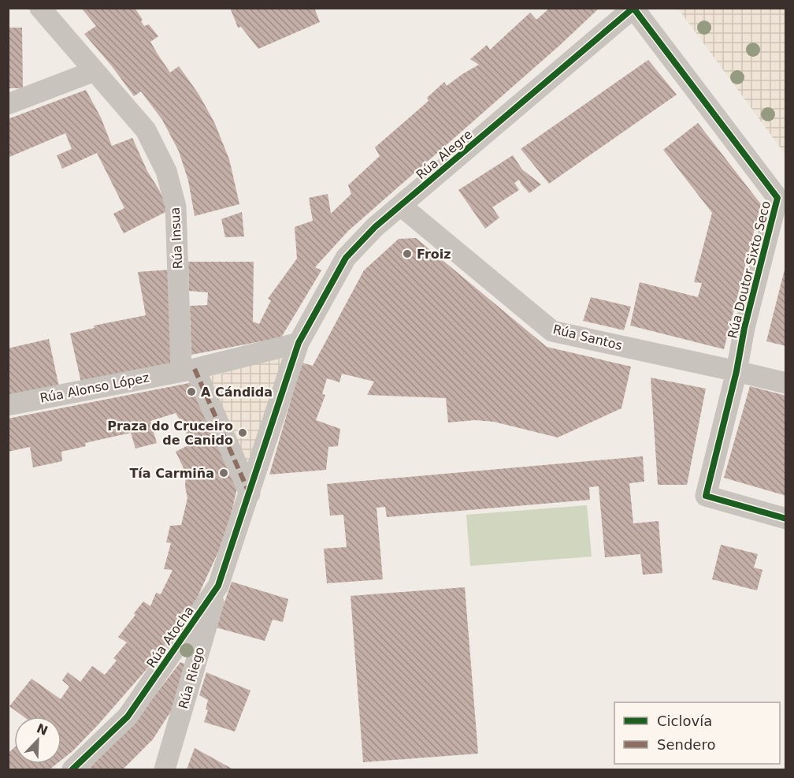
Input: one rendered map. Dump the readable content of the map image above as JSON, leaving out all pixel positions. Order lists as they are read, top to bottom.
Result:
{
  "streets": {
    "street": [
      "Rúa Alegre",
      "Rúa Insua",
      "Rúa Doutor Sixto Seco",
      "Rúa Santos",
      "Rúa Alonso López",
      "Rúa Atocha",
      "Rúa Riego"
    ]
  },
  "crossings": [
    ["Rúa Alegre", "Rúa Doutor Sixto Seco"],
    ["Rúa Alegre", "Rúa Santos"],
    ["Rúa Insua", "Rúa Alonso López"],
    ["Rúa Doutor Sixto Seco", "Rúa Santos"],
    ["Rúa Atocha", "Rúa Riego"]
  ],
  "places": [
    "Froiz",
    "A Cándida",
    "Praza do Cruceiro de Canido",
    "Tía Carmiña"
  ],
  "legend": ["Ciclovía", "Sendero"],
  "north": "top right"
}
